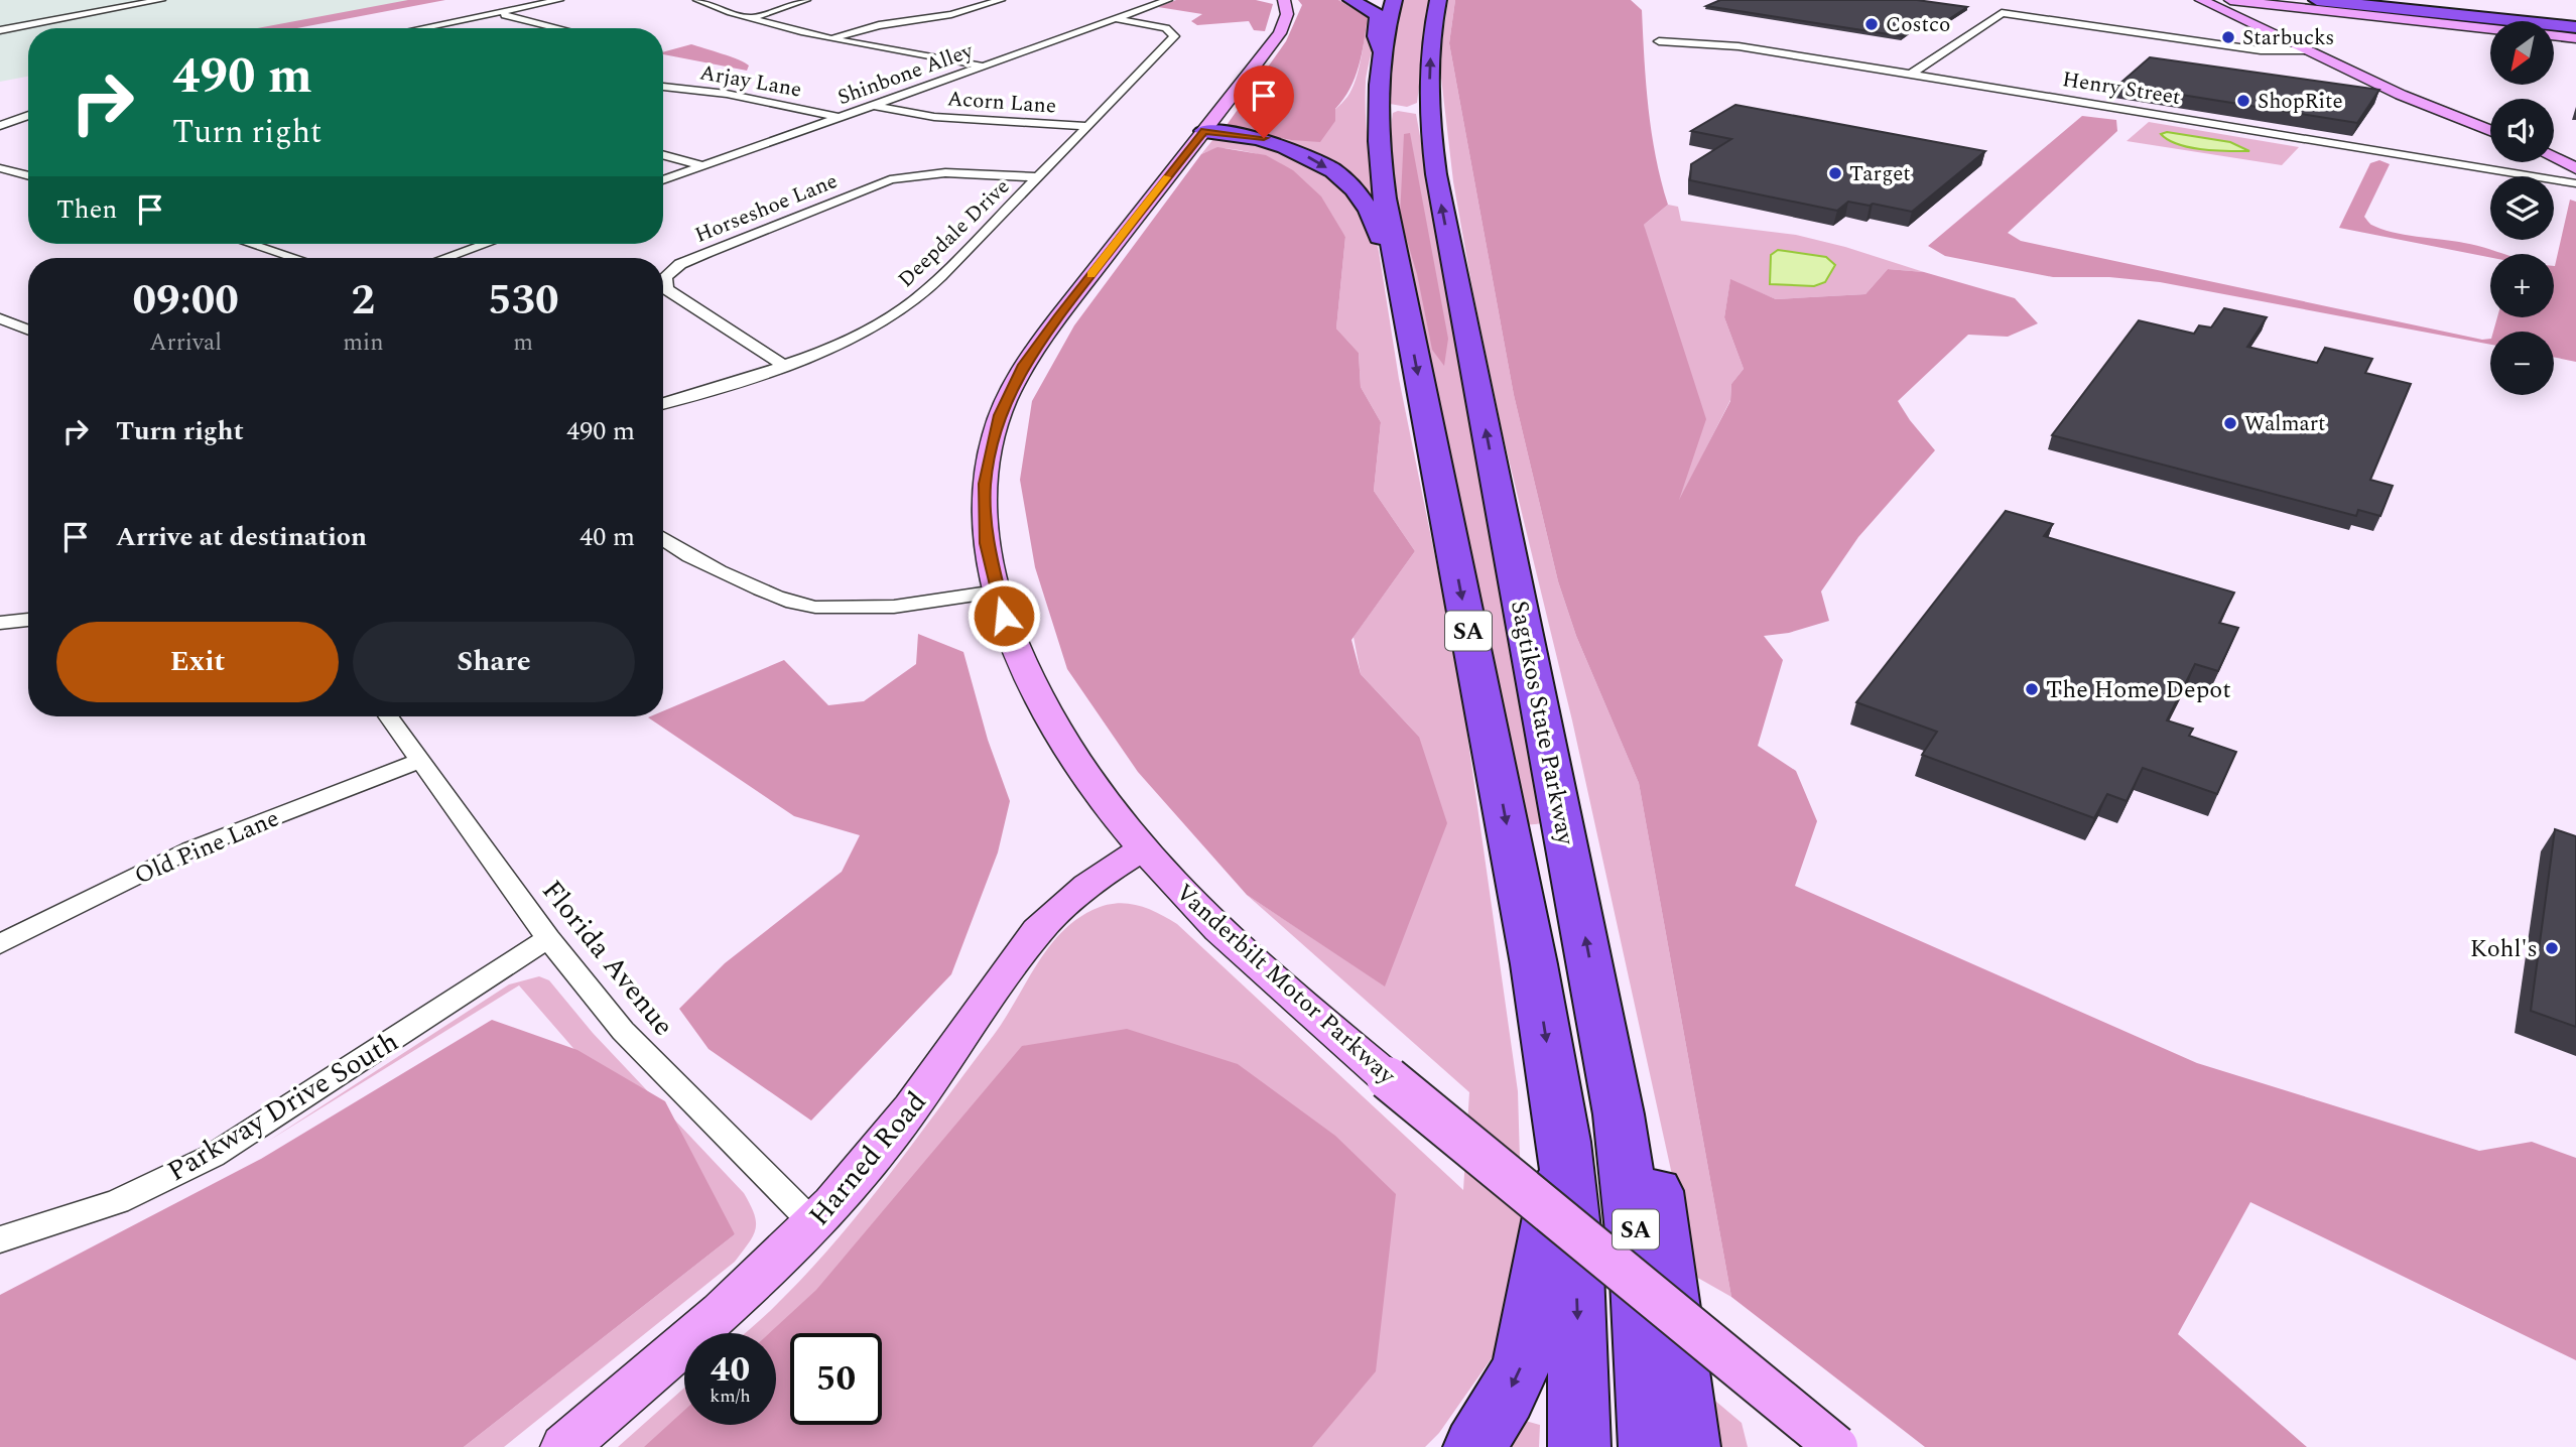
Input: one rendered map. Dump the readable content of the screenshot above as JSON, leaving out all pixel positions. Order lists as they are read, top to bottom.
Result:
{
  "streets": {
    "highway": ["SA", "Sagtikos State Parkway"],
    "main road": ["Vanderbilt Motor Parkway", "Harned Road"],
    "street": [
      "Shinbone Alley",
      "Arjay Lane",
      "Henry Street",
      "Acorn Lane",
      "Horseshoe Lane",
      "Deepdale Drive",
      "Old Pine Lane",
      "Florida Avenue",
      "Parkway Drive South"
    ]
  },
  "crossings": [
    ["Shinbone Alley", "Arjay Lane"],
    ["Shinbone Alley", "Acorn Lane"],
    ["Shinbone Alley", "Deepdale Drive"],
    ["Acorn Lane", "Deepdale Drive"],
    ["Horseshoe Lane", "Deepdale Drive"],
    ["Old Pine Lane", "Florida Avenue"],
    ["Florida Avenue", "Parkway Drive South"],
    ["Florida Avenue", "Harned Road"],
    ["Vanderbilt Motor Parkway", "Harned Road"]
  ],
  "places": [
    "Costco",
    "Starbucks",
    "ShopRite",
    "Target",
    "Walmart",
    "The Home Depot",
    "Kohl's"
  ],
  "north": "bottom left",
  "page": {
    "map_buttons": ["+", "−"],
    "turn": ["490 m", "Turn right"],
    "then": "Then",
    "eta": [
      "09:00",
      "Arrival",
      "2",
      "min",
      "530",
      "m"
    ],
    "list": [
      {
        "name": "Turn right",
        "value": "490 m"
      },
      {
        "name": "Arrive at destination",
        "value": "40 m"
      }
    ],
    "buttons": ["Exit", "Share"],
    "speed": "40 km/h",
    "limit": "50"
  }
}
